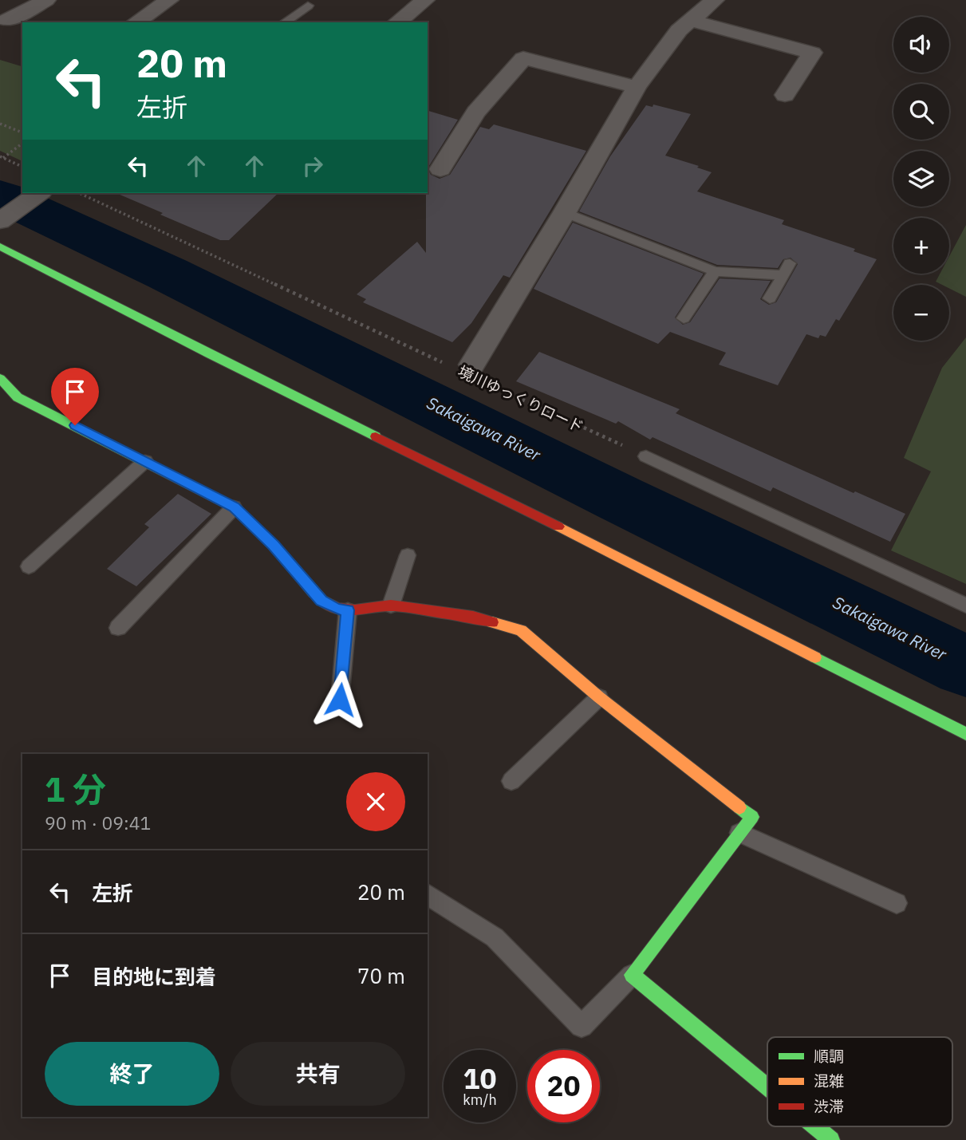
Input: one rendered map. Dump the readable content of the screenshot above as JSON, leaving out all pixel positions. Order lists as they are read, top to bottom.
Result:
{
  "streets": {
    "path": ["境川ゆっくりロード"]
  },
  "water": ["Sakaigawa River"],
  "legend": ["順調", "混雑", "渋滞"],
  "page": {
    "map_buttons": ["+", "−"],
    "turn": ["20 m", "左折"],
    "heading": ["1 分", "90 m · 09:41"],
    "list": [
      {
        "name": "左折",
        "value": "20 m"
      },
      {
        "name": "目的地に到着",
        "value": "70 m"
      }
    ],
    "buttons": ["終了", "共有"],
    "speed": "10 km/h",
    "limit": "20"
  }
}
